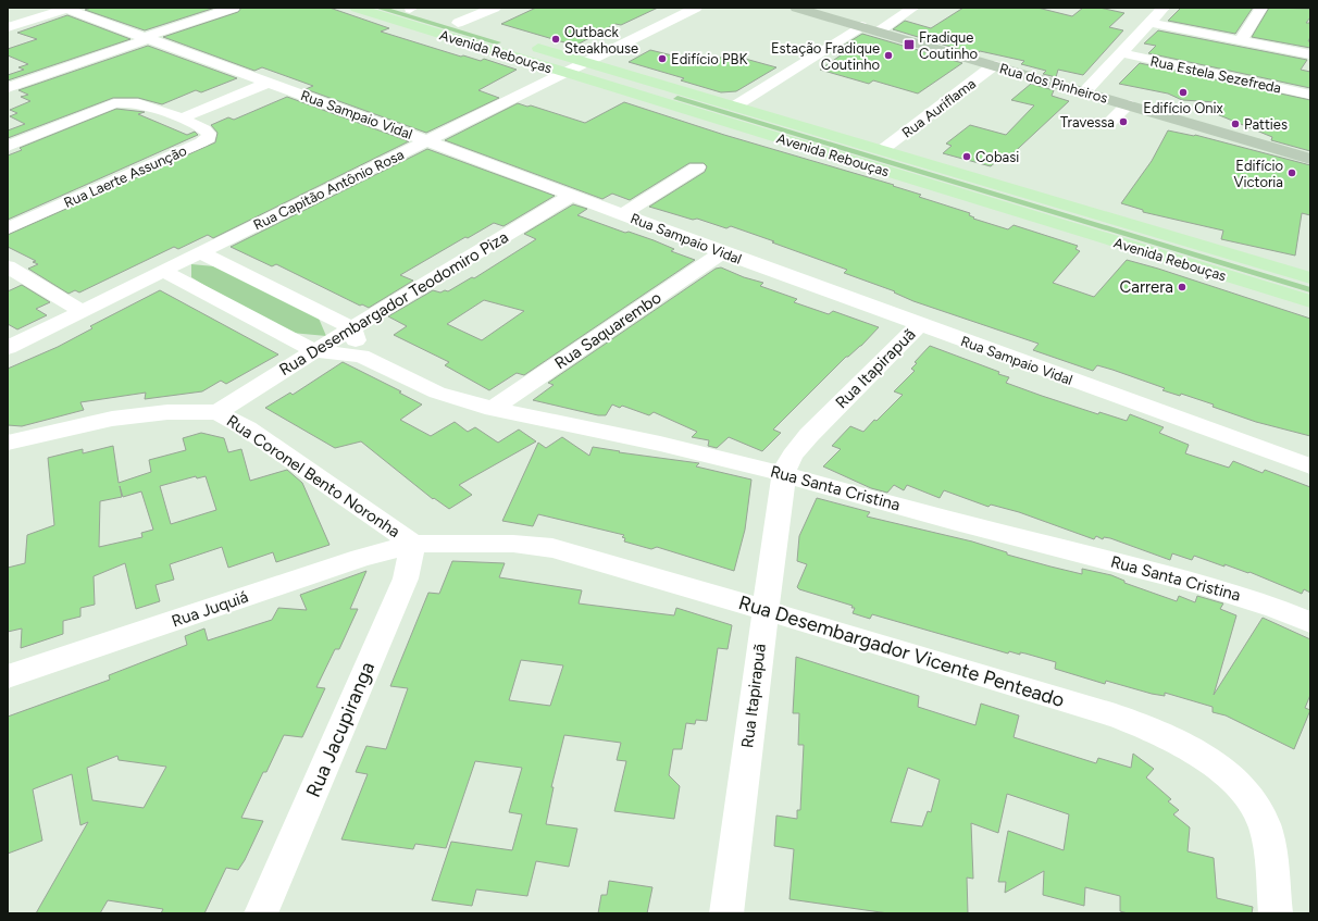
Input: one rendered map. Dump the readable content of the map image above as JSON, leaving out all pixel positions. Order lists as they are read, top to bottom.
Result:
{
  "streets": {
    "main road": ["Avenida Rebouças", "Rua dos Pinheiros"],
    "street": [
      "Rua Estela Sezefreda",
      "Rua Auriflama",
      "Rua Sampaio Vidal",
      "Rua Laerte Assunção",
      "Rua Capitão Antônio Rosa",
      "Rua Desembargador Teodomiro Piza",
      "Rua Saquarembo",
      "Rua Itapirapuã",
      "Rua Coronel Bento Noronha",
      "Rua Santa Cristina",
      "Rua Juquiá",
      "Rua Desembargador Vicente Penteado",
      "Rua Jacupiranga"
    ]
  },
  "crossings": [
    ["Avenida Rebouças", "Rua Auriflama"],
    ["Avenida Rebouças", "Rua Capitão Antônio Rosa"],
    ["Rua dos Pinheiros", "Rua Auriflama"],
    ["Rua Sampaio Vidal", "Rua Capitão Antônio Rosa"],
    ["Rua Sampaio Vidal", "Rua Desembargador Teodomiro Piza"],
    ["Rua Sampaio Vidal", "Rua Saquarembo"],
    ["Rua Sampaio Vidal", "Rua Itapirapuã"],
    ["Rua Desembargador Teodomiro Piza", "Rua Coronel Bento Noronha"],
    ["Rua Desembargador Teodomiro Piza", "Rua Santa Cristina"],
    ["Rua Saquarembo", "Rua Santa Cristina"],
    ["Rua Itapirapuã", "Rua Santa Cristina"],
    ["Rua Itapirapuã", "Rua Desembargador Vicente Penteado"],
    ["Rua Coronel Bento Noronha", "Rua Juquiá"],
    ["Rua Coronel Bento Noronha", "Rua Desembargador Vicente Penteado"],
    ["Rua Coronel Bento Noronha", "Rua Jacupiranga"],
    ["Rua Juquiá", "Rua Desembargador Vicente Penteado"],
    ["Rua Juquiá", "Rua Jacupiranga"],
    ["Rua Desembargador Vicente Penteado", "Rua Jacupiranga"]
  ],
  "places": {
    "other": [
      "Outback Steakhouse",
      "Estação Fradique Coutinho",
      "Edifício PBK",
      "Edifício Onix",
      "Travessa",
      "Patties",
      "Cobasi",
      "Edifício Victoria",
      "Carrera"
    ],
    "transit": ["Fradique Coutinho"]
  }
}
